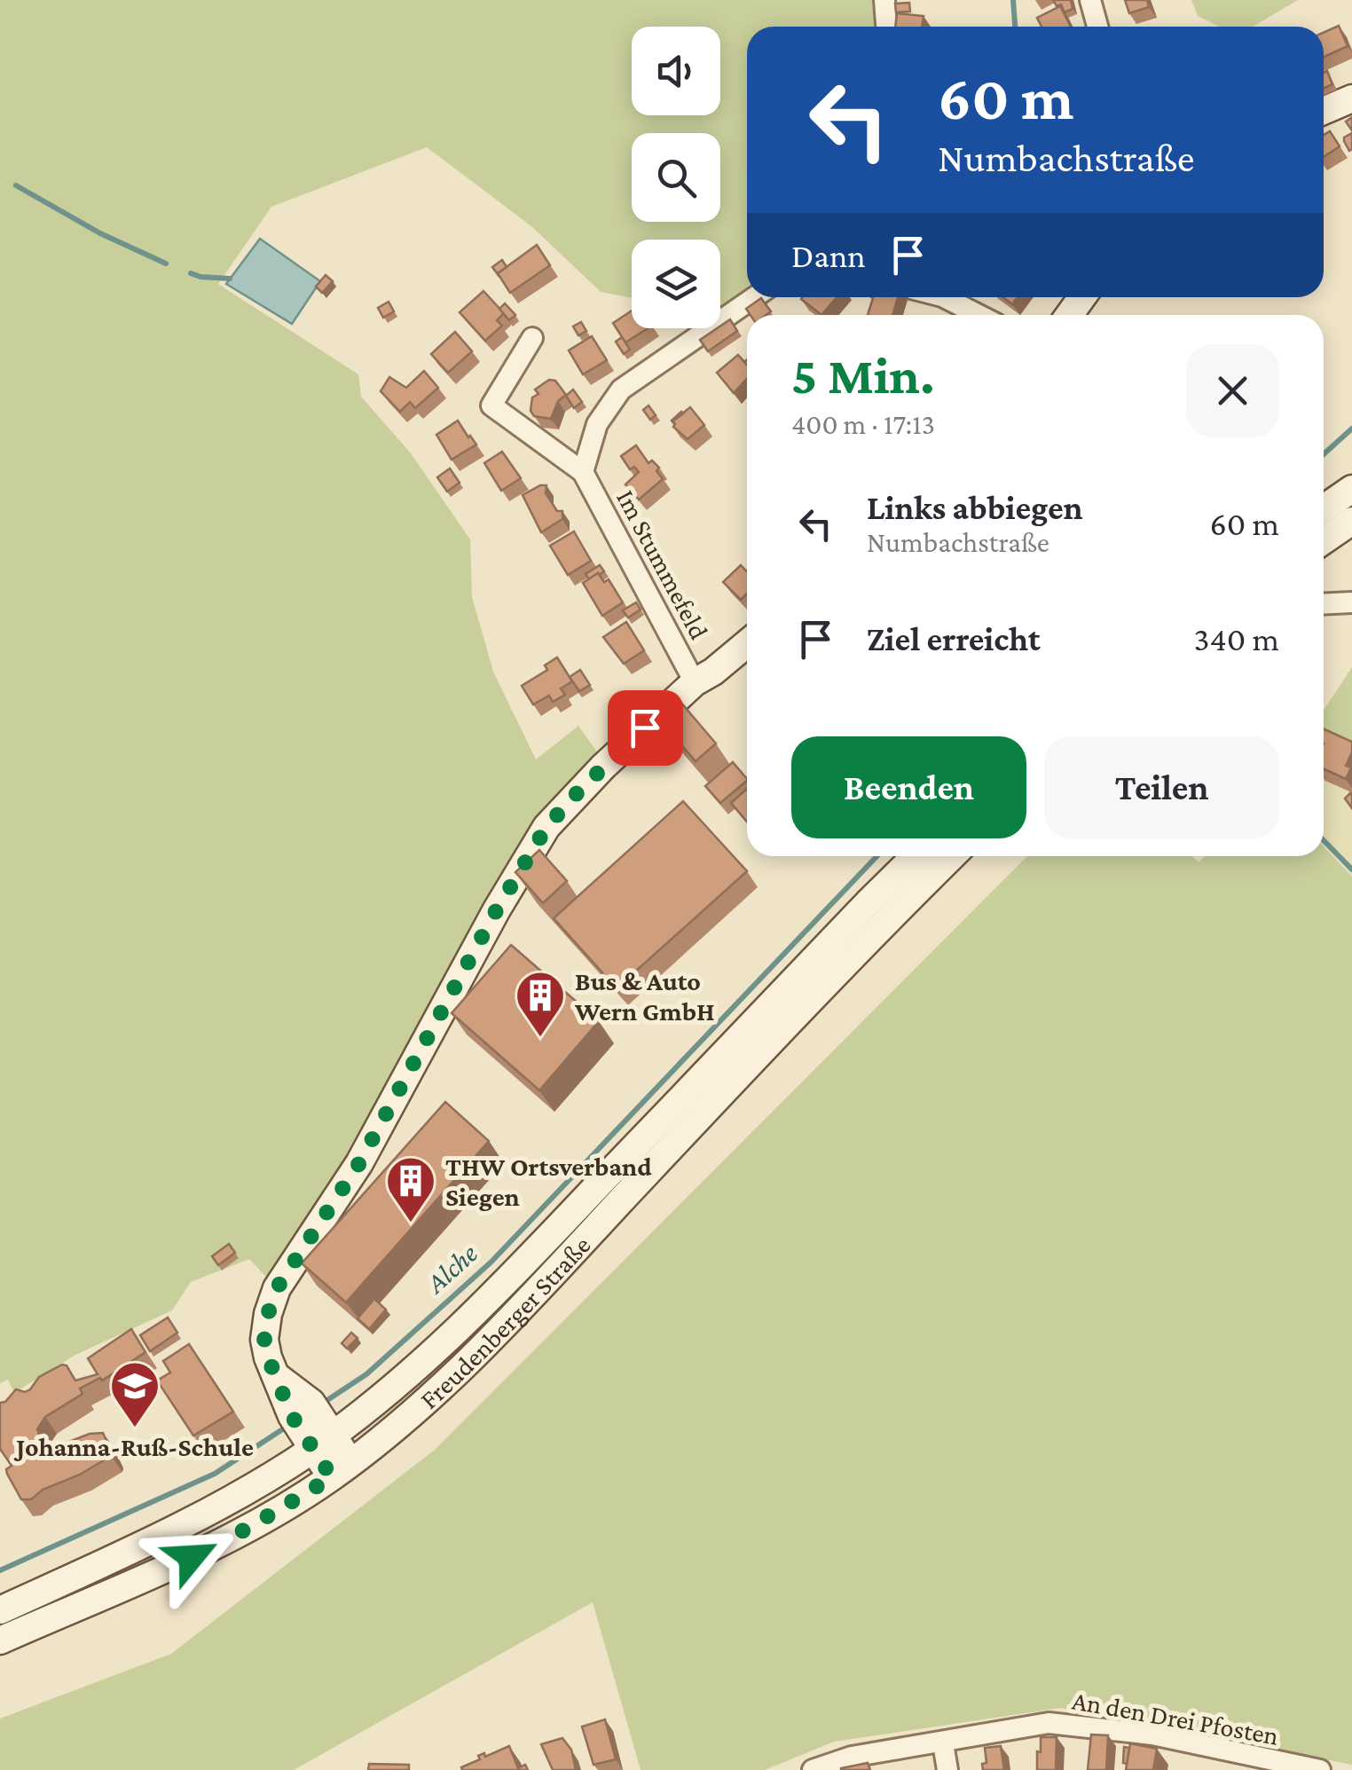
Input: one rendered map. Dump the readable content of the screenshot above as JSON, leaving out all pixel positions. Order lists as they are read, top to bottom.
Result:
{
  "streets": {
    "main road": ["Freudenberger Straße"],
    "street": ["Im Stummefeld", "An den Drei Pfosten"]
  },
  "water": ["Alche"],
  "places": {
    "building": ["Bus & Auto Wern GmbH", "THW Ortsverband Siegen"],
    "school or university": ["Johanna-Ruß-Schule"]
  },
  "page": {
    "turn": ["60 m", "Numbachstraße"],
    "then": "Dann",
    "heading": ["5 Min.", "400 m · 17:13"],
    "list": [
      {
        "name": "Links abbiegen",
        "note": "Numbachstraße",
        "value": "60 m"
      },
      {
        "name": "Ziel erreicht",
        "value": "340 m"
      }
    ],
    "buttons": ["Beenden", "Teilen"]
  }
}
